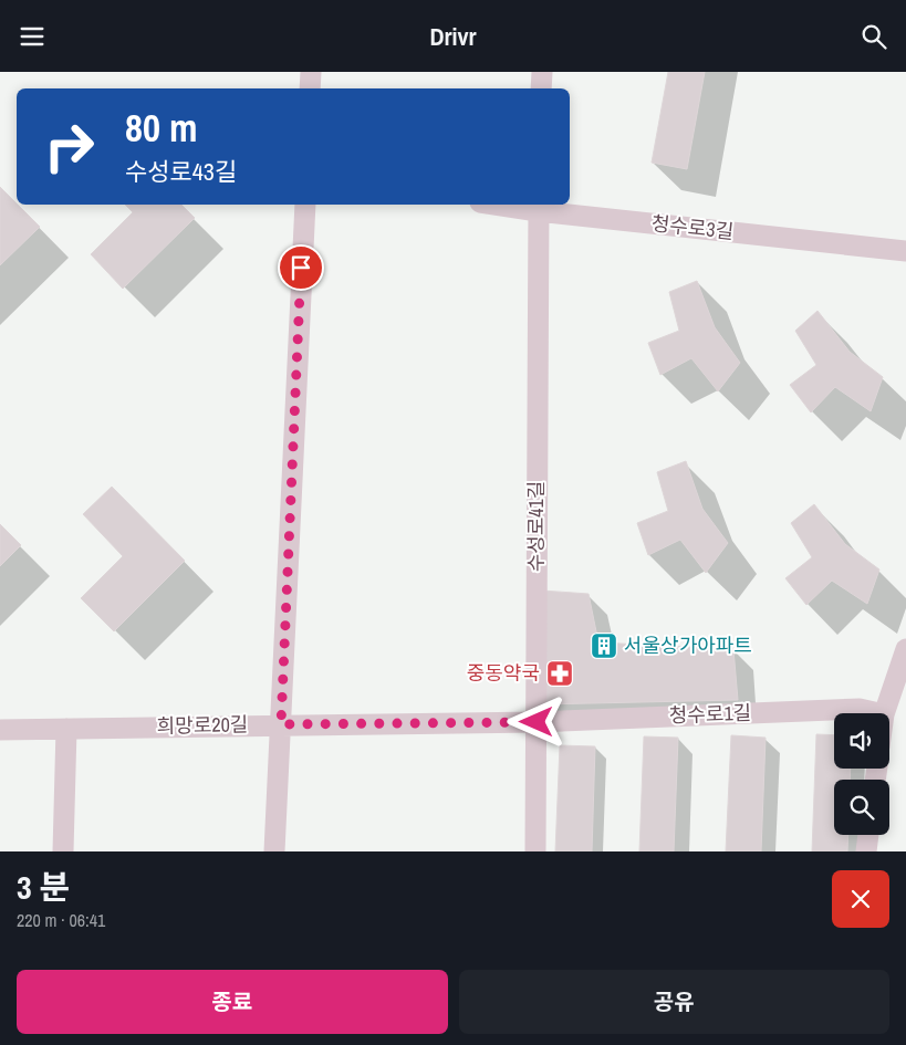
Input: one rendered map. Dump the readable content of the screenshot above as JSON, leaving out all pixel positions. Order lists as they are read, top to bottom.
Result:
{
  "streets": {
    "street": [
      "청수로3길",
      "수성로41길",
      "청수로1길",
      "희망로20길"
    ]
  },
  "crossings": [
    ["청수로3길", "수성로41길"],
    ["수성로41길", "청수로1길"],
    ["수성로41길", "희망로20길"],
    ["청수로1길", "희망로20길"]
  ],
  "places": {
    "building": ["서울상가아파트"],
    "pharmacy": ["중동약국"]
  },
  "page": {
    "header": "Drivr",
    "turn": ["80 m", "수성로43길"],
    "heading": ["3 분", "220 m · 06:41"],
    "buttons": ["종료", "공유"]
  }
}
